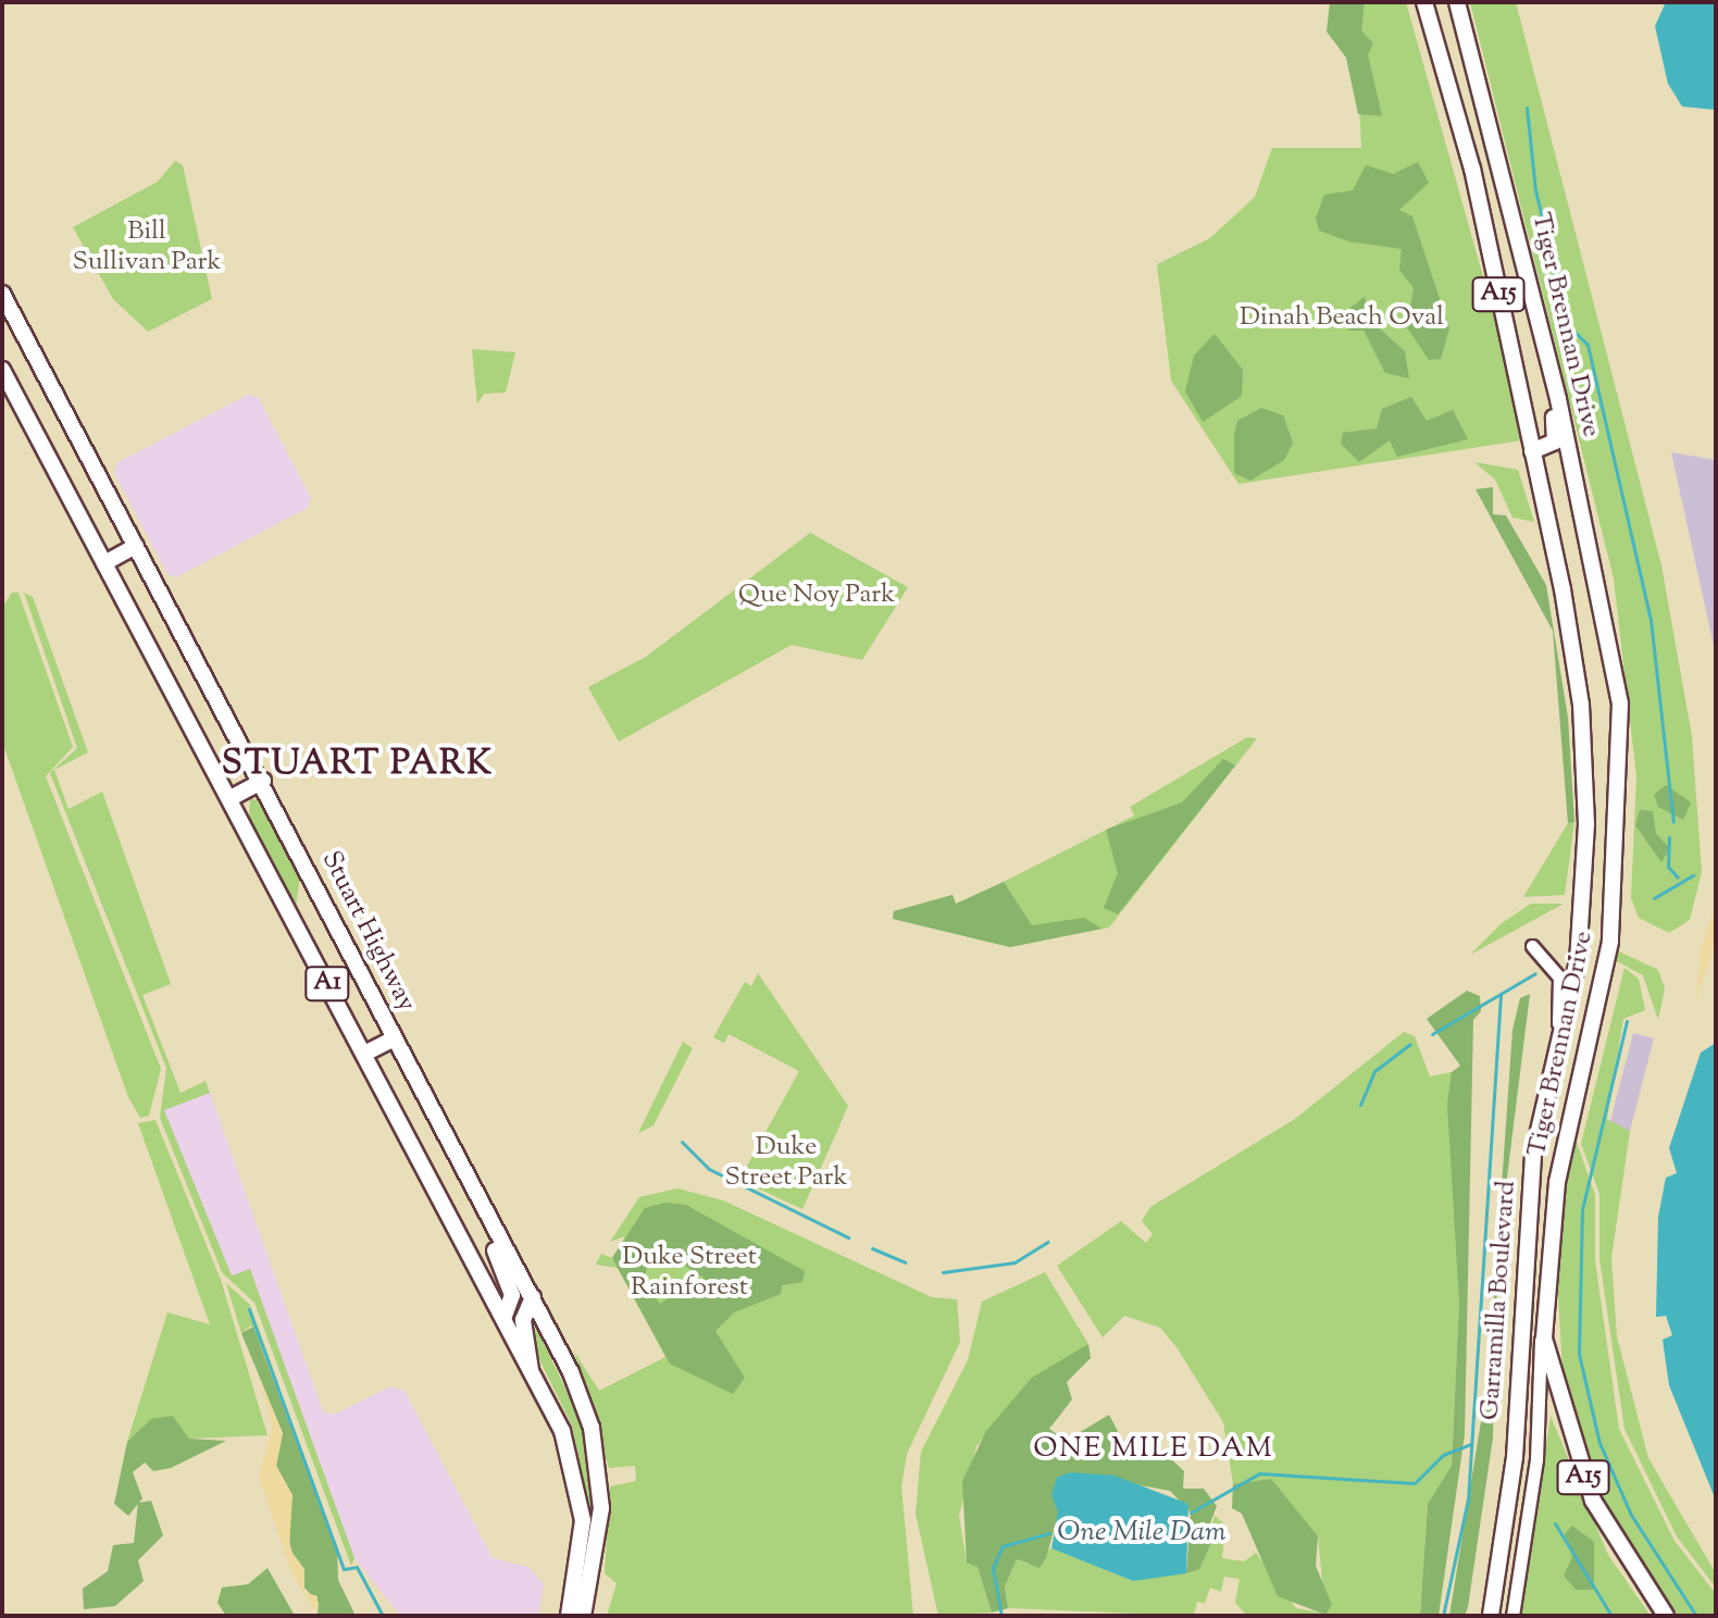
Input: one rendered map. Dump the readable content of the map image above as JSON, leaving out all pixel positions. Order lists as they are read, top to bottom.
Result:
{
  "streets": {
    "main road": [
      "A15",
      "Tiger Brennan Drive",
      "Stuart Highway",
      "A1",
      "Garramilla Boulevard"
    ]
  },
  "crossings": [
    ["Tiger Brennan Drive", "Garramilla Boulevard"]
  ],
  "districts": ["STUART PARK", "ONE MILE DAM"],
  "water": ["One Mile Dam"],
  "parks": [
    "Bill Sullivan Park",
    "Dinah Beach Oval",
    "Que Noy Park",
    "Duke Street Park",
    "Duke Street Rainforest"
  ]
}
